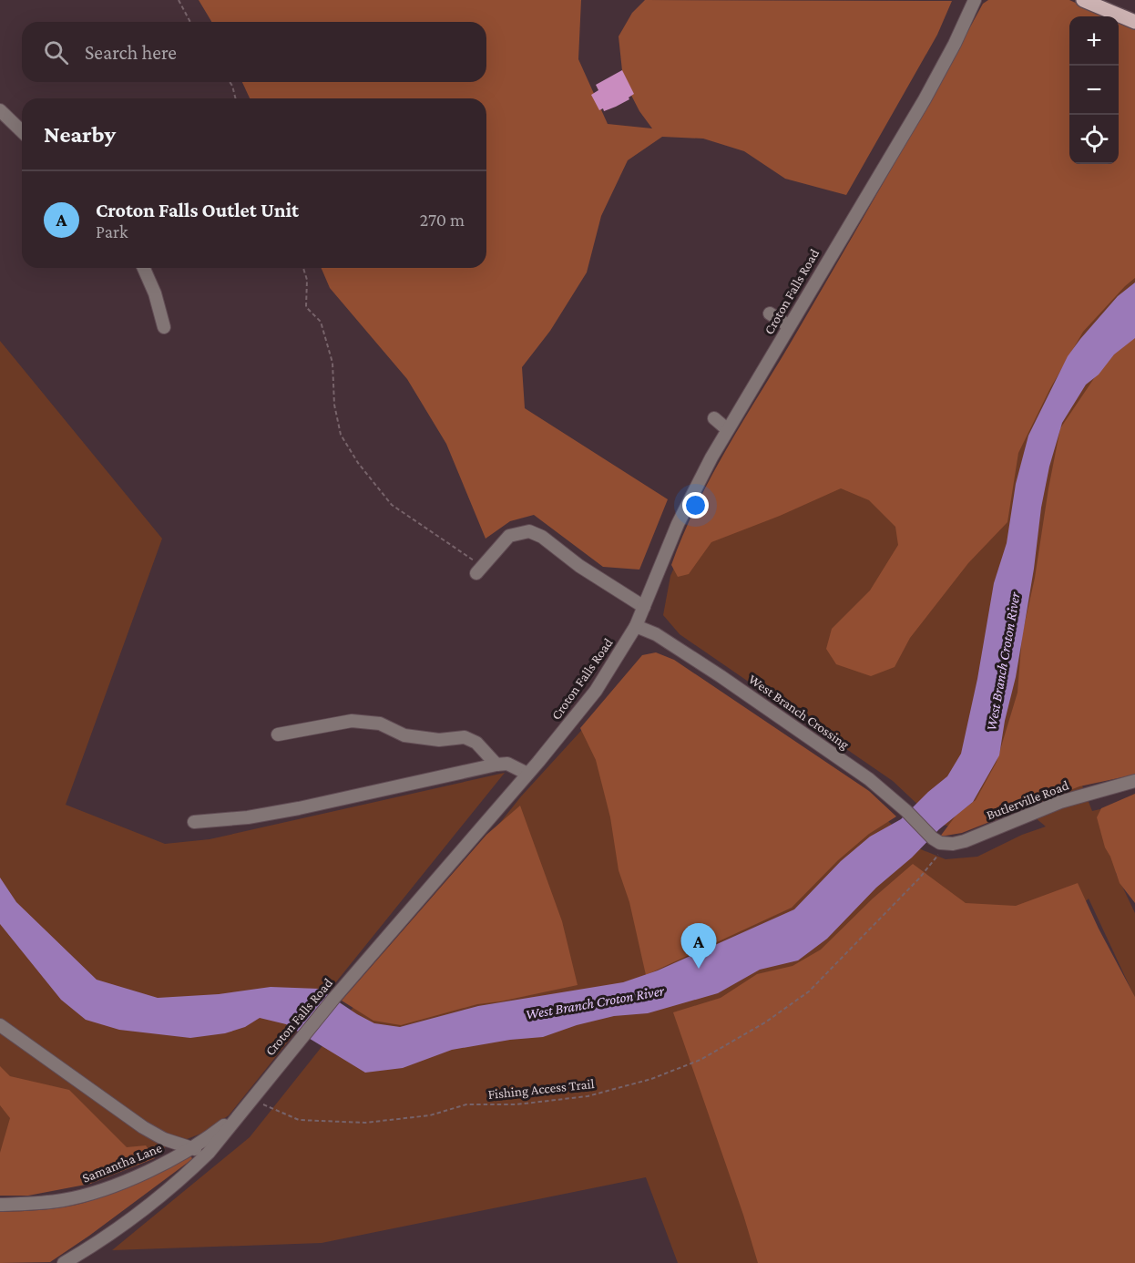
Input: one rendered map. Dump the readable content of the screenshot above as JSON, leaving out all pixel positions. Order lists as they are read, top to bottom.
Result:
{
  "streets": {
    "street": [
      "Croton Falls Road",
      "West Branch Crossing",
      "Butlerville Road",
      "Samantha Lane"
    ],
    "path": ["Fishing Access Trail"]
  },
  "crossings": [
    ["Croton Falls Road", "West Branch Crossing"],
    ["Croton Falls Road", "Fishing Access Trail"],
    ["Croton Falls Road", "Samantha Lane"],
    ["West Branch Crossing", "Butlerville Road"],
    ["West Branch Crossing", "Fishing Access Trail"],
    ["Butlerville Road", "Fishing Access Trail"]
  ],
  "water": ["West Branch Croton River"],
  "page": {
    "map_buttons": ["+", "−"],
    "search": "Search here",
    "heading": "Nearby",
    "list": [
      {
        "mark": "A",
        "name": "Croton Falls Outlet Unit",
        "note": "Park",
        "value": "270 m"
      }
    ],
    "pins": "A"
  }
}
